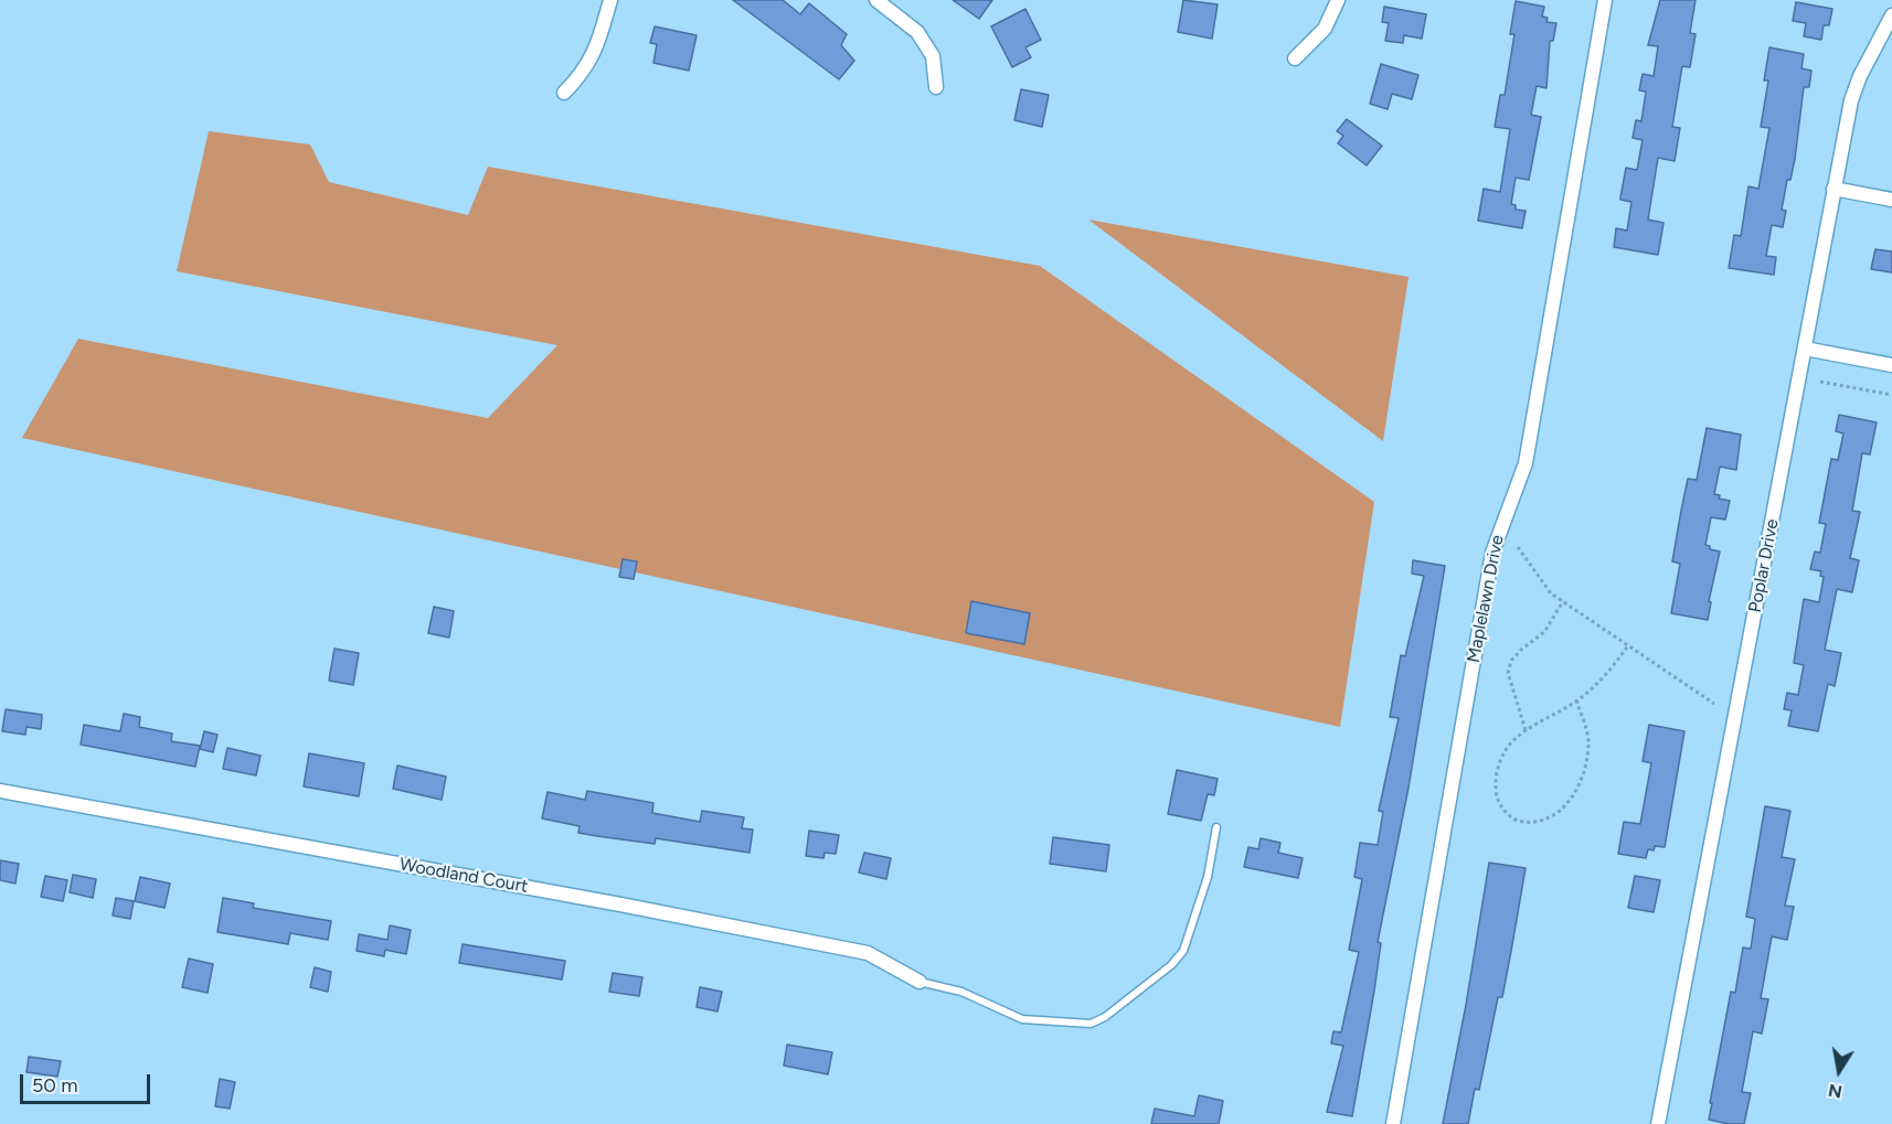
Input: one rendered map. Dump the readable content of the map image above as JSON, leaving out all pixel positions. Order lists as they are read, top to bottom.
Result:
{
  "streets": {
    "street": ["Poplar Drive", "Maplelawn Drive", "Woodland Court"]
  },
  "scale_bar": "50 m",
  "north": "bottom"
}
